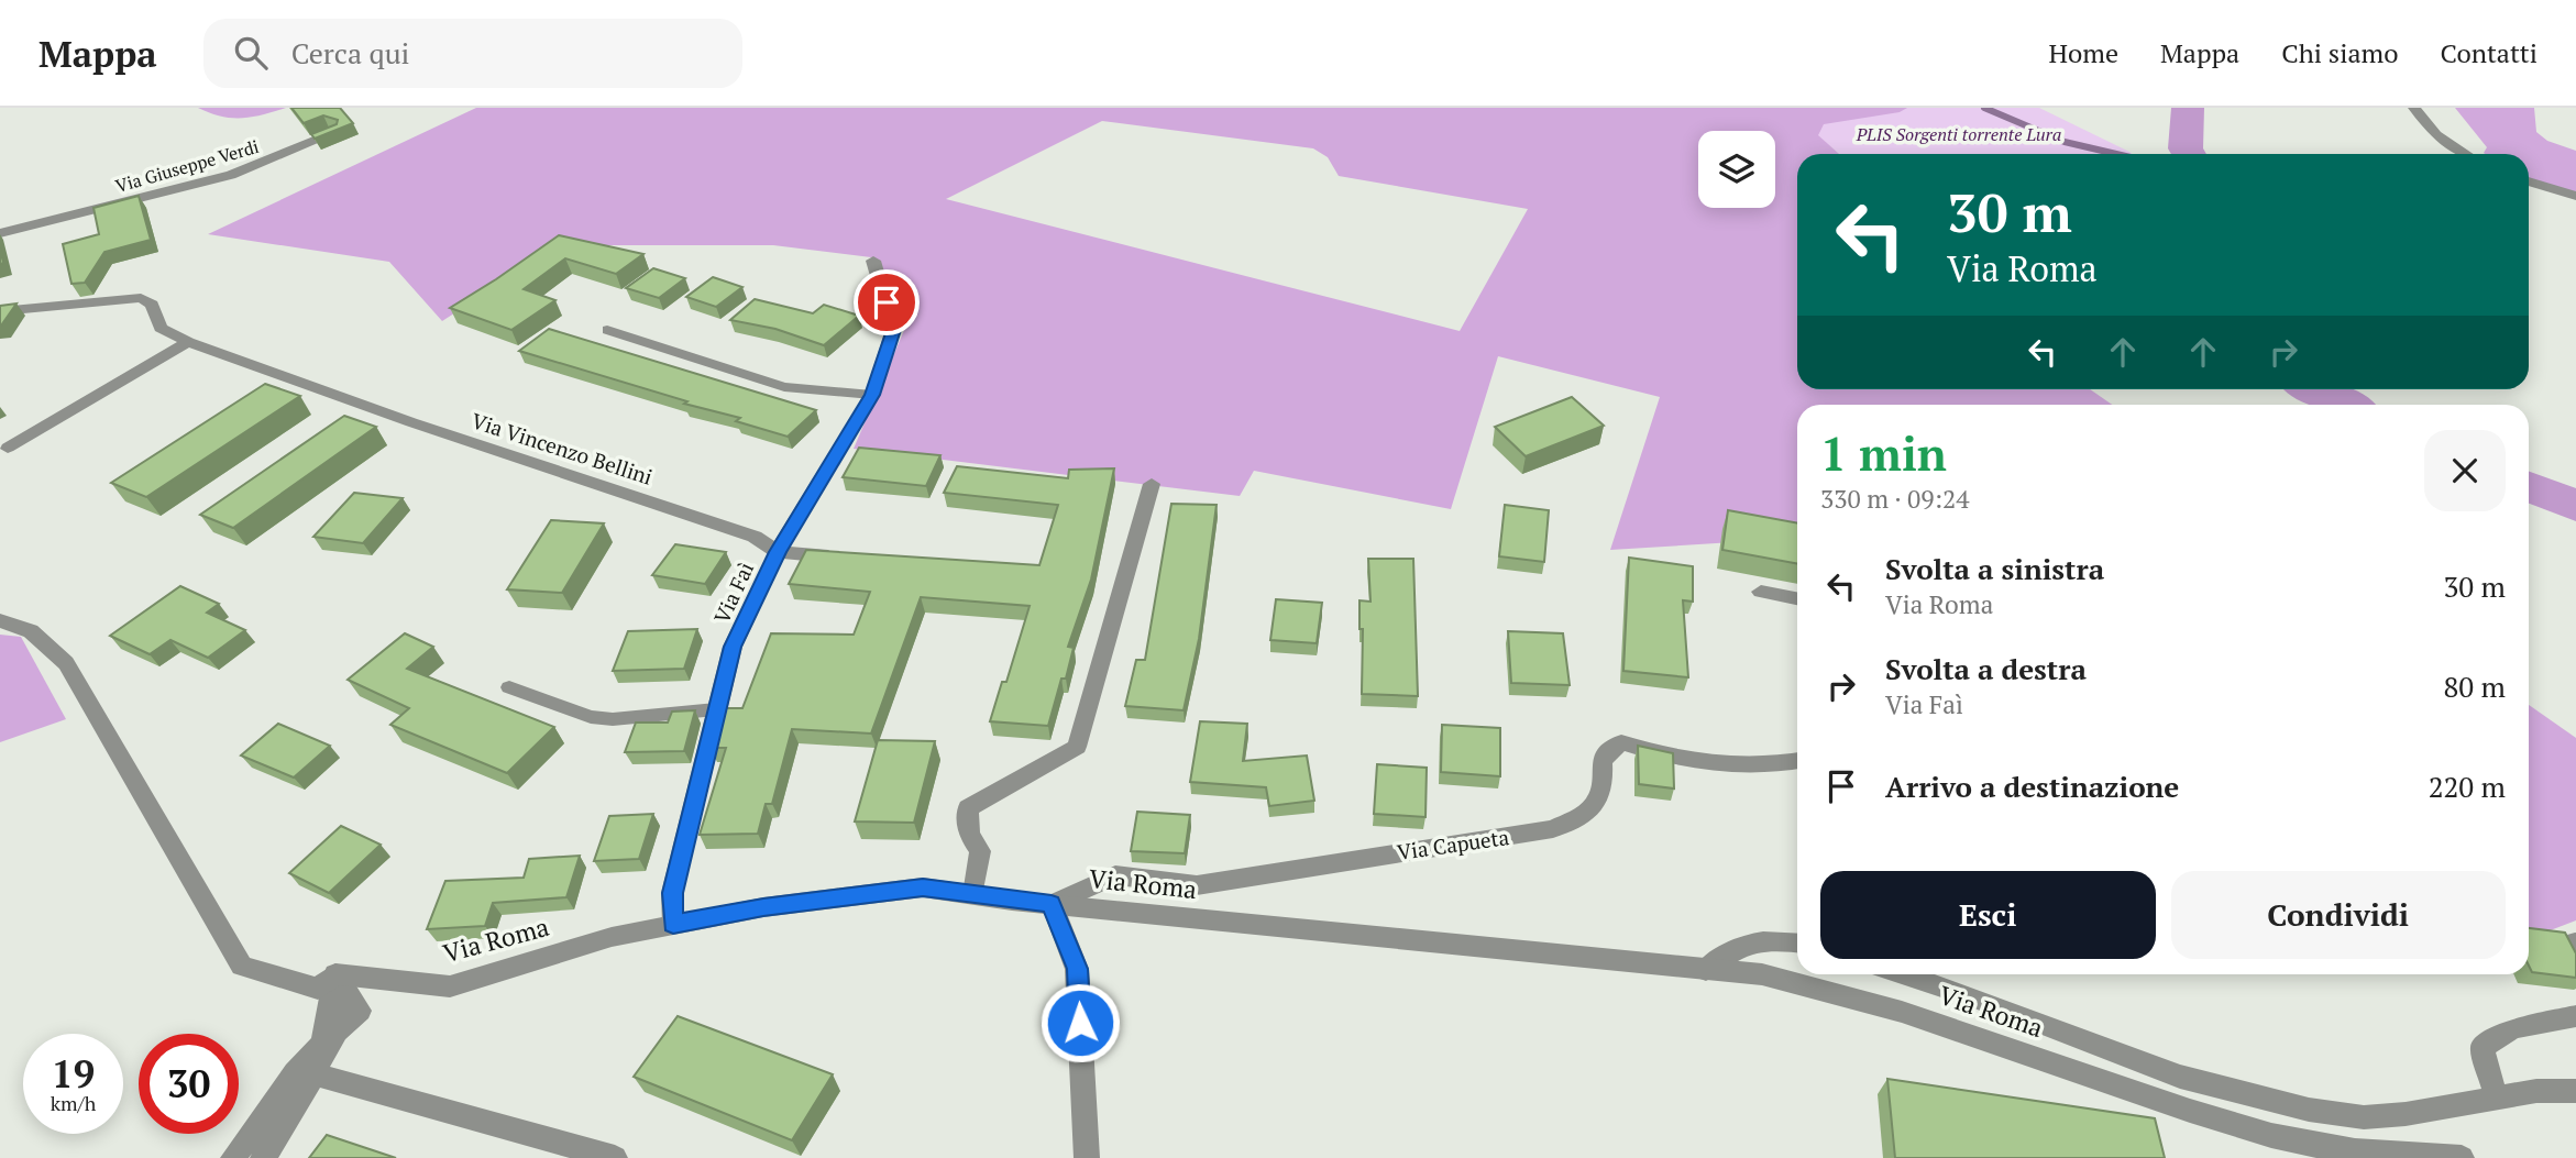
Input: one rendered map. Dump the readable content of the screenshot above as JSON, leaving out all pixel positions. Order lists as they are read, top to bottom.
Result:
{
  "streets": {
    "street": [
      "Via Giuseppe Verdi",
      "Via Vincenzo Bellini",
      "Via Faì",
      "Via Capueta",
      "Via Roma"
    ]
  },
  "crossings": [
    ["Via Vincenzo Bellini", "Via Faì"],
    ["Via Faì", "Via Roma"],
    ["Via Capueta", "Via Roma"]
  ],
  "parks": ["PLIS Sorgenti torrente Lura"],
  "page": {
    "header": "Mappa",
    "search": "Cerca qui",
    "nav": [
      "Home",
      "Mappa",
      "Chi siamo",
      "Contatti"
    ],
    "turn": ["30 m", "Via Roma"],
    "heading": ["1 min", "330 m · 09:24"],
    "list": [
      {
        "name": "Svolta a sinistra",
        "note": "Via Roma",
        "value": "30 m"
      },
      {
        "name": "Svolta a destra",
        "note": "Via Faì",
        "value": "80 m"
      },
      {
        "name": "Arrivo a destinazione",
        "value": "220 m"
      }
    ],
    "buttons": ["Esci", "Condividi"],
    "speed": "19 km/h",
    "limit": "30"
  }
}
